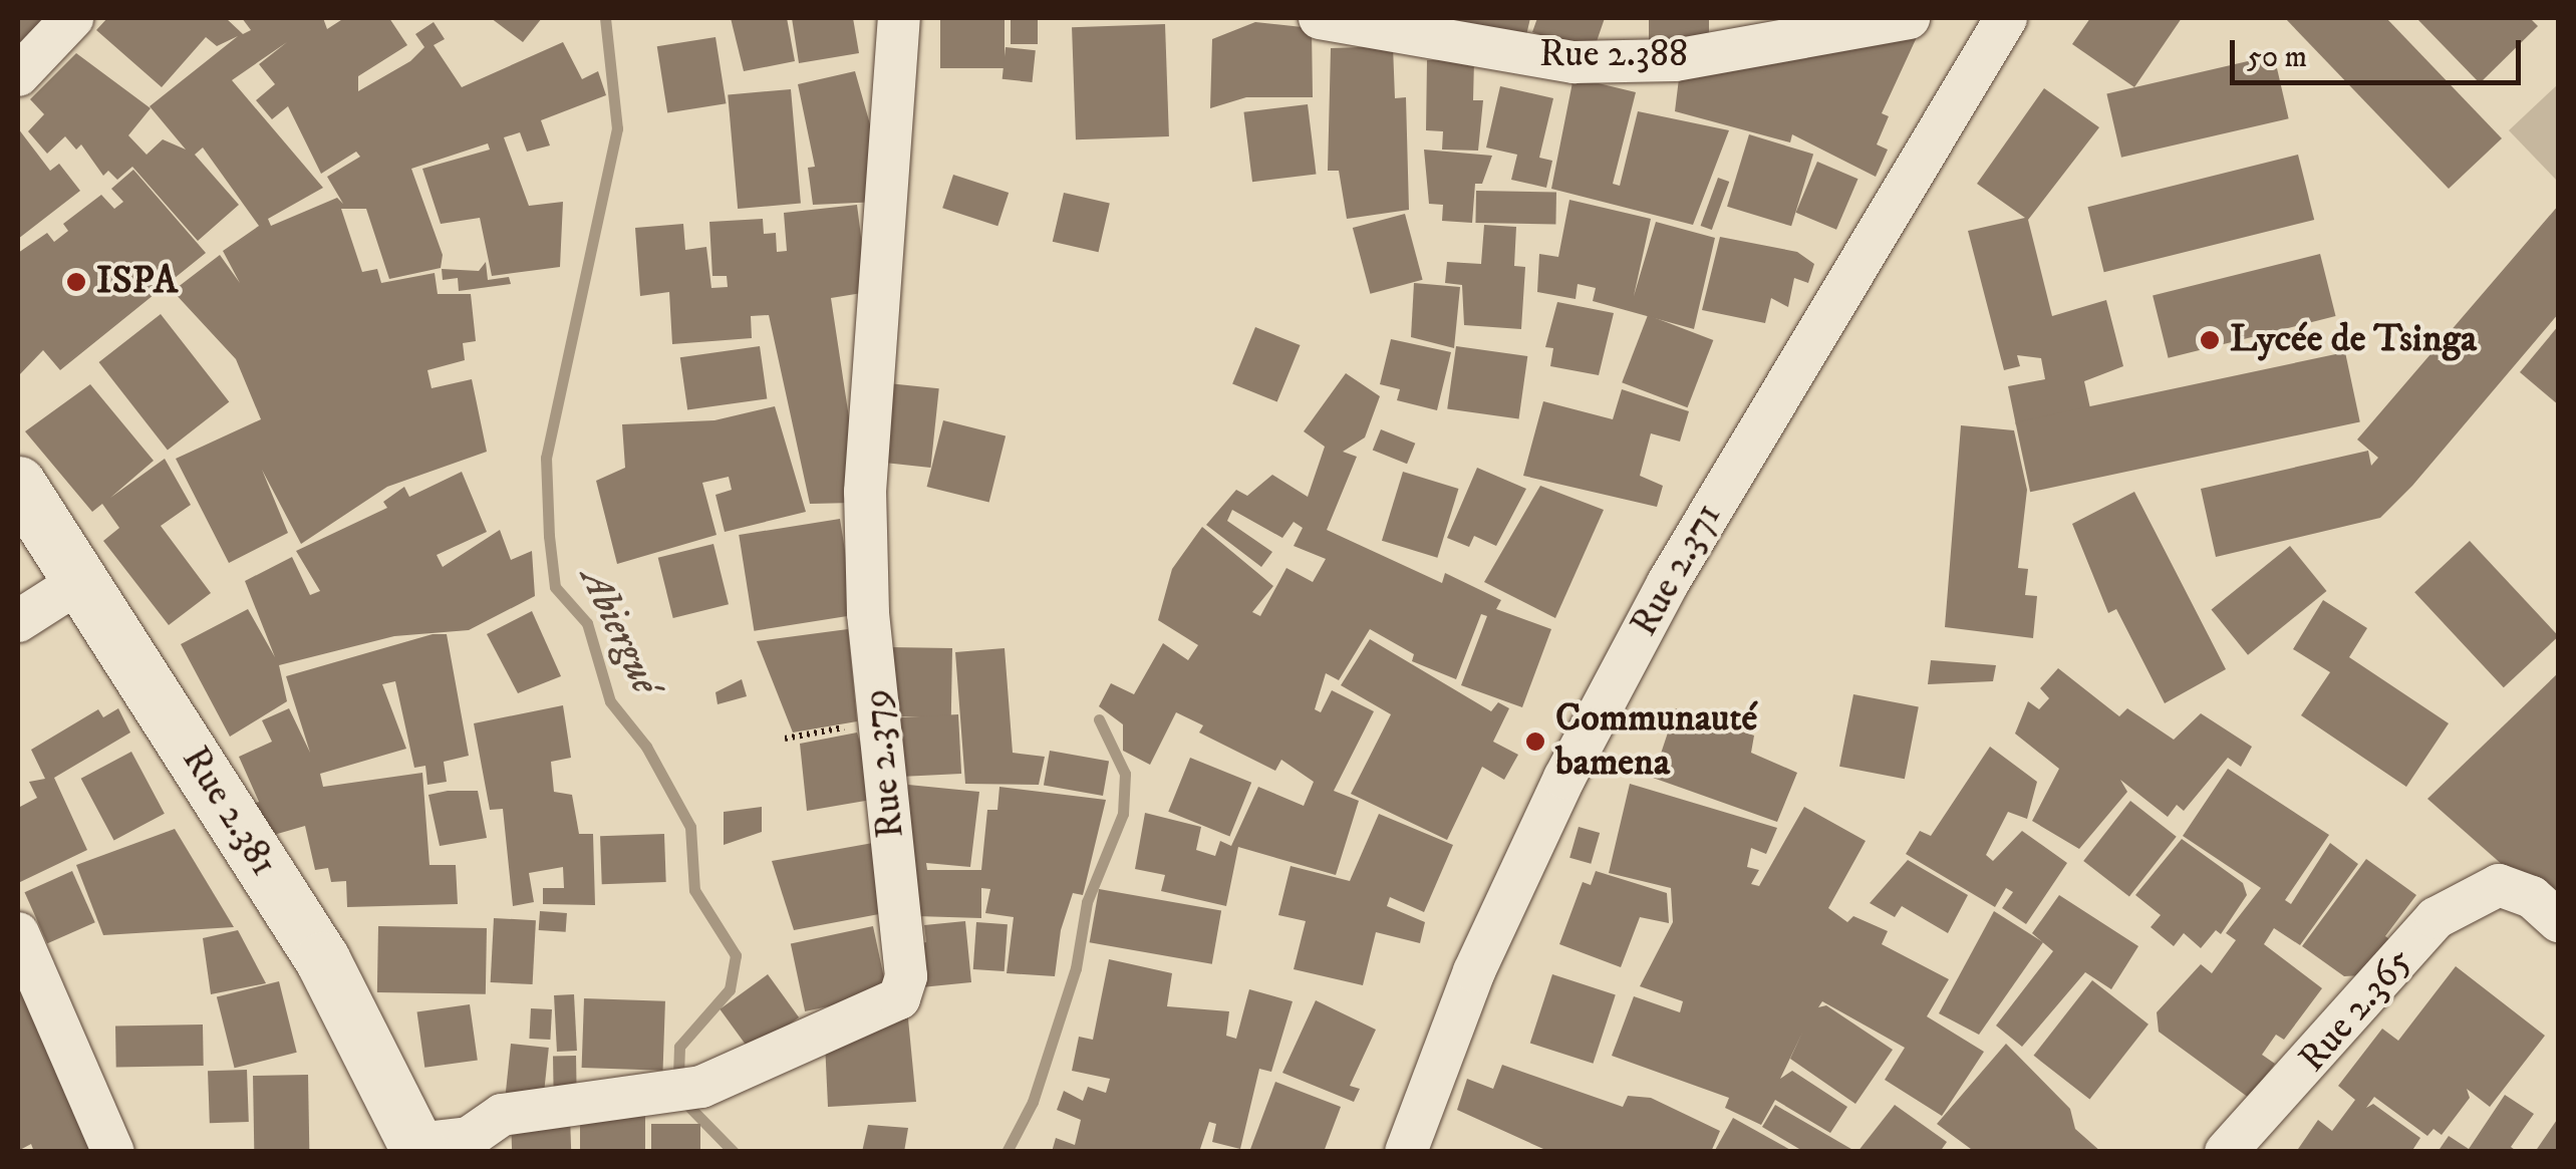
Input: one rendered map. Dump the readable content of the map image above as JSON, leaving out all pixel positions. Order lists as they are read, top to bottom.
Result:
{
  "streets": {
    "street": [
      "Rue 2.388",
      "Rue 2.371",
      "Rue 2.379",
      "Rue 2.381",
      "Rue 2.365"
    ]
  },
  "crossings": [
    ["Rue 2.379", "Rue 2.381"]
  ],
  "water": ["Abiergué"],
  "places": ["ISPA", "Lycée de Tsinga", "Communauté bamena"],
  "scale_bar": "50 m"
}
